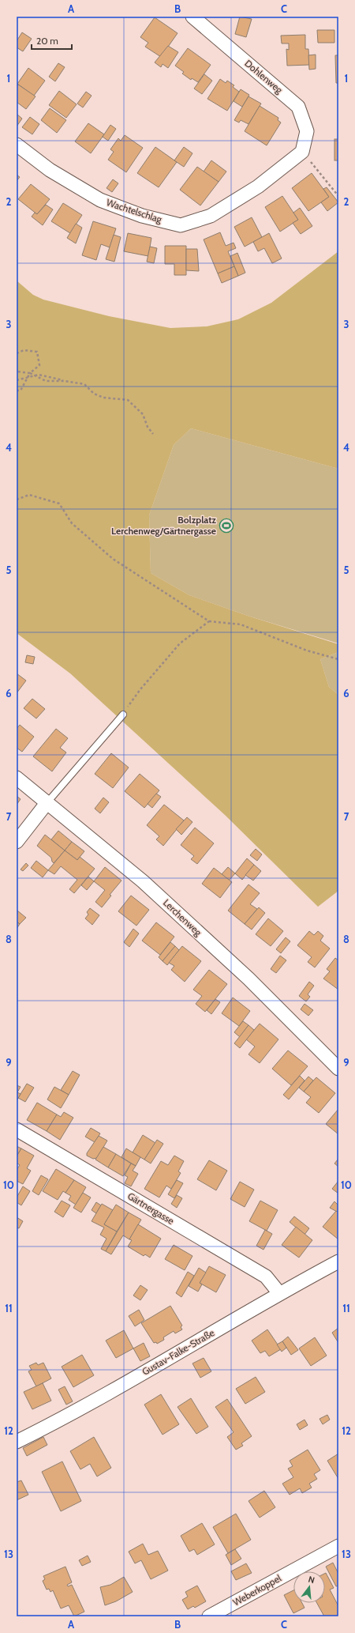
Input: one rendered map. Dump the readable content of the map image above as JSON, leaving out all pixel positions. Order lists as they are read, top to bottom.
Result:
{
  "streets": {
    "street": [
      "Dohlenweg",
      "Wachtelschlag",
      "Lerchenweg",
      "Gärtnergasse",
      "Gustav-Falke-Straße",
      "Weberkoppel"
    ]
  },
  "crossings": [
    ["Dohlenweg", "Wachtelschlag"],
    ["Gärtnergasse", "Gustav-Falke-Straße"]
  ],
  "places": {
    "sports": ["Bolzplatz Lerchenweg/Gärtnergasse"]
  },
  "scale_bar": "20 m",
  "north": "top",
  "grid": {
    "columns": ["A", "B", "C"],
    "rows": [
      "1",
      "2",
      "3",
      "4",
      "5",
      "6",
      "7",
      "8",
      "9",
      "10",
      "11",
      "12",
      "13"
    ]
  }
}
